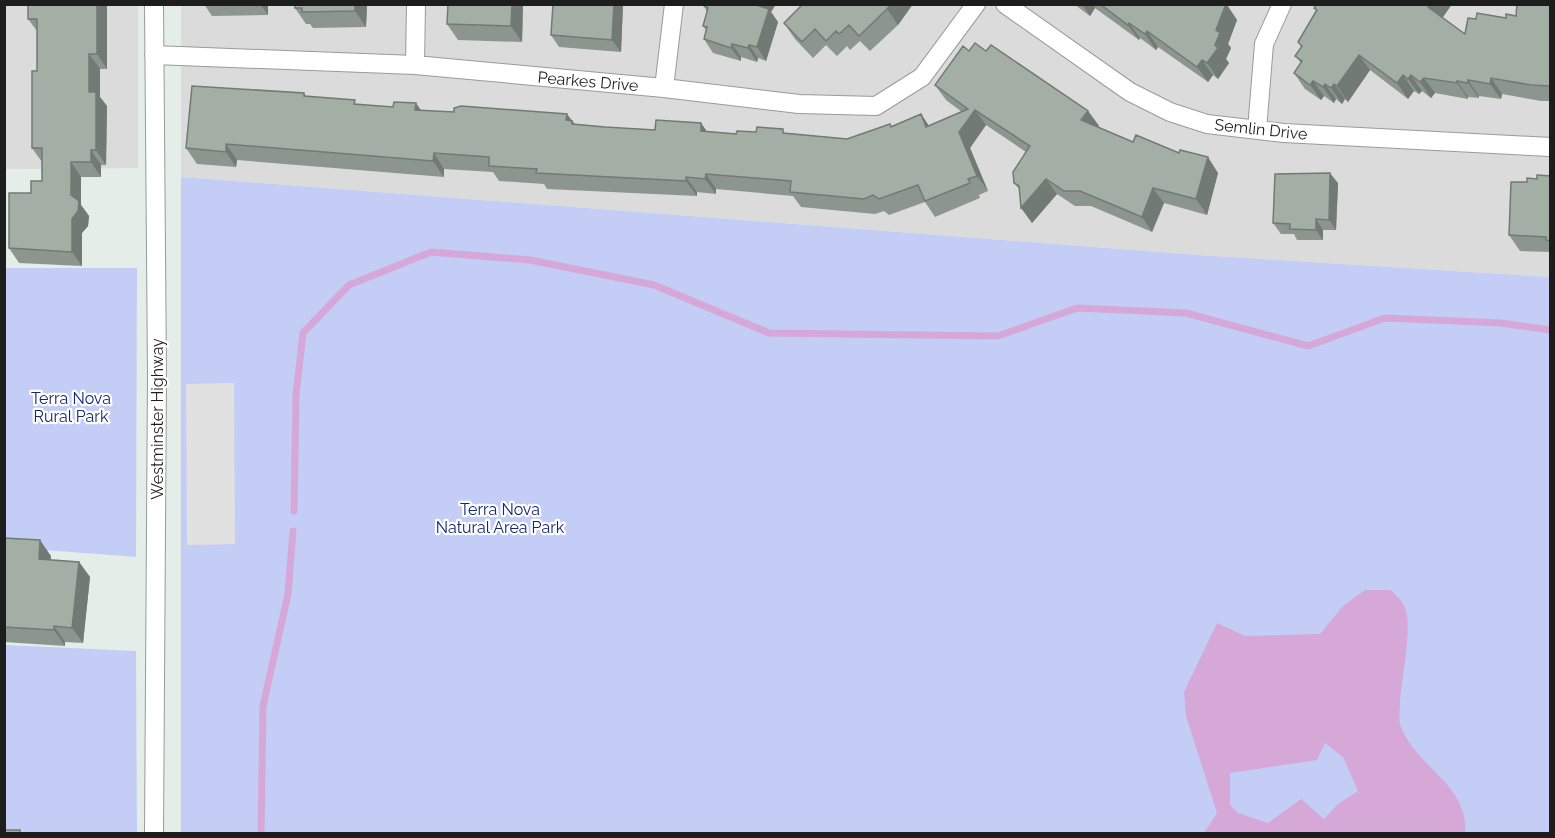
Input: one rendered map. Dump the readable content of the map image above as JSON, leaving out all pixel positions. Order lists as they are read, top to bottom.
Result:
{
  "streets": {
    "street": ["Pearkes Drive", "Semlin Drive", "Westminster Highway"]
  },
  "crossings": [
    ["Pearkes Drive", "Westminster Highway"]
  ],
  "parks": ["Terra Nova Rural Park", "Terra Nova Natural Area Park"]
}
